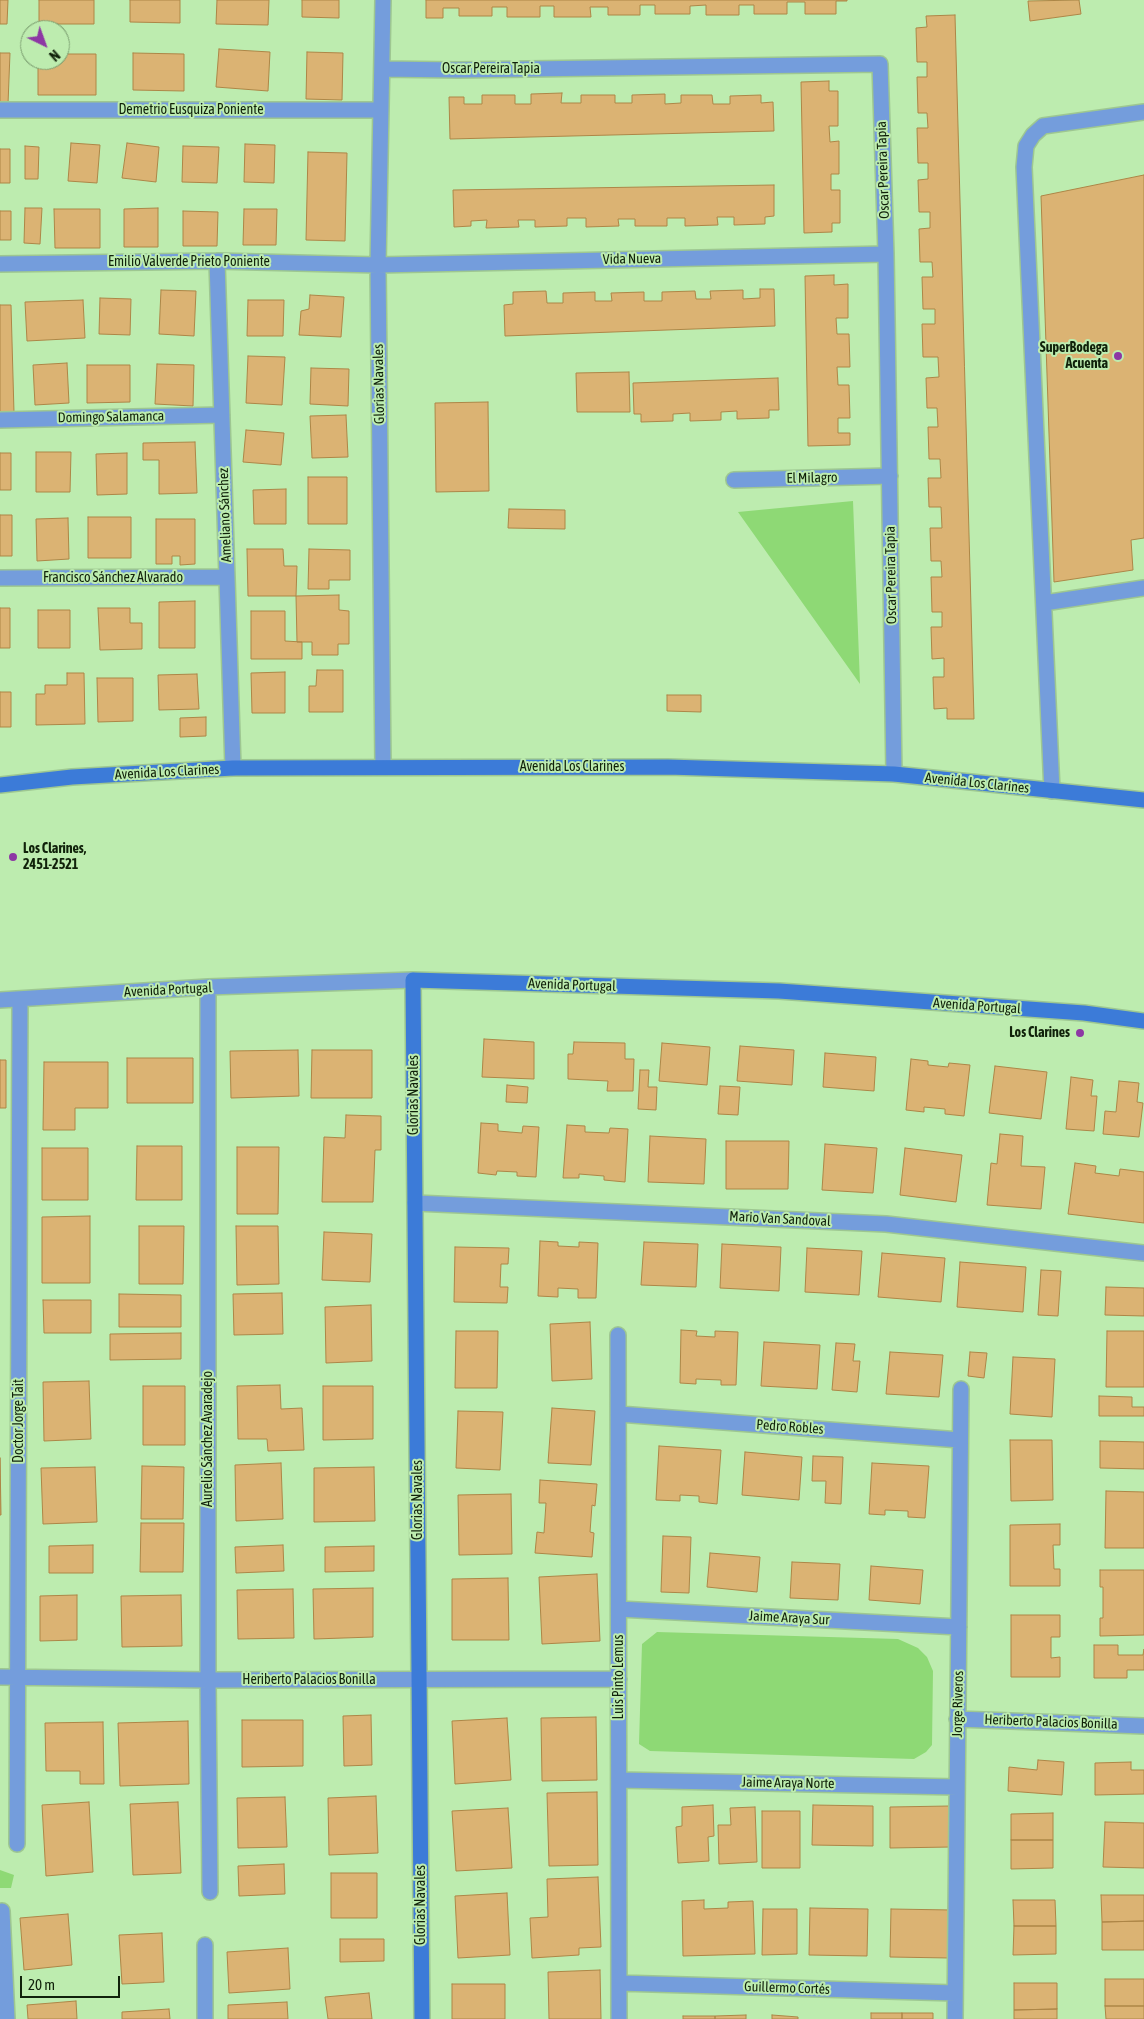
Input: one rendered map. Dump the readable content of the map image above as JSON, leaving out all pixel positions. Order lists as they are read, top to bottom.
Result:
{
  "streets": {
    "street": [
      "Oscar Pereira Tapia",
      "Demetrio Eusquiza Poniente",
      "Vida Nueva",
      "Emilio Valverde Prieto Poniente",
      "Glorias Navales",
      "Domingo Salamanca",
      "El Milagro",
      "Ameliano Sánchez",
      "Francisco Sánchez Alvarado",
      "Avenida Los Clarines",
      "Avenida Portugal",
      "Mario Van Sandoval",
      "Doctor Jorge Tait",
      "Pedro Robles",
      "Aurelio Sánchez Avaradejo",
      "Jaime Araya Sur",
      "Luis Pinto Lemus",
      "Heriberto Palacios Bonilla",
      "Jorge Riveros",
      "Jaime Araya Norte",
      "Guillermo Cortés"
    ]
  },
  "crossings": [
    ["Oscar Pereira Tapia", "Vida Nueva"],
    ["Oscar Pereira Tapia", "Glorias Navales"],
    ["Oscar Pereira Tapia", "El Milagro"],
    ["Oscar Pereira Tapia", "Avenida Los Clarines"],
    ["Demetrio Eusquiza Poniente", "Glorias Navales"],
    ["Vida Nueva", "Emilio Valverde Prieto Poniente"],
    ["Vida Nueva", "Glorias Navales"],
    ["Emilio Valverde Prieto Poniente", "Glorias Navales"],
    ["Emilio Valverde Prieto Poniente", "Ameliano Sánchez"],
    ["Glorias Navales", "Avenida Los Clarines"],
    ["Glorias Navales", "Avenida Portugal"],
    ["Glorias Navales", "Mario Van Sandoval"],
    ["Glorias Navales", "Heriberto Palacios Bonilla"],
    ["Domingo Salamanca", "Ameliano Sánchez"],
    ["Ameliano Sánchez", "Francisco Sánchez Alvarado"],
    ["Ameliano Sánchez", "Avenida Los Clarines"],
    ["Avenida Portugal", "Doctor Jorge Tait"],
    ["Avenida Portugal", "Aurelio Sánchez Avaradejo"],
    ["Doctor Jorge Tait", "Heriberto Palacios Bonilla"],
    ["Pedro Robles", "Luis Pinto Lemus"],
    ["Pedro Robles", "Jorge Riveros"],
    ["Aurelio Sánchez Avaradejo", "Heriberto Palacios Bonilla"],
    ["Jaime Araya Sur", "Luis Pinto Lemus"],
    ["Jaime Araya Sur", "Jorge Riveros"],
    ["Luis Pinto Lemus", "Heriberto Palacios Bonilla"],
    ["Luis Pinto Lemus", "Jaime Araya Norte"],
    ["Luis Pinto Lemus", "Guillermo Cortés"],
    ["Heriberto Palacios Bonilla", "Jorge Riveros"],
    ["Jorge Riveros", "Jaime Araya Norte"],
    ["Jorge Riveros", "Guillermo Cortés"]
  ],
  "places": ["SuperBodega Acuenta", "Los Clarines, 2451-2521", "Los Clarines"],
  "scale_bar": "20 m",
  "north": "bottom right"
}
